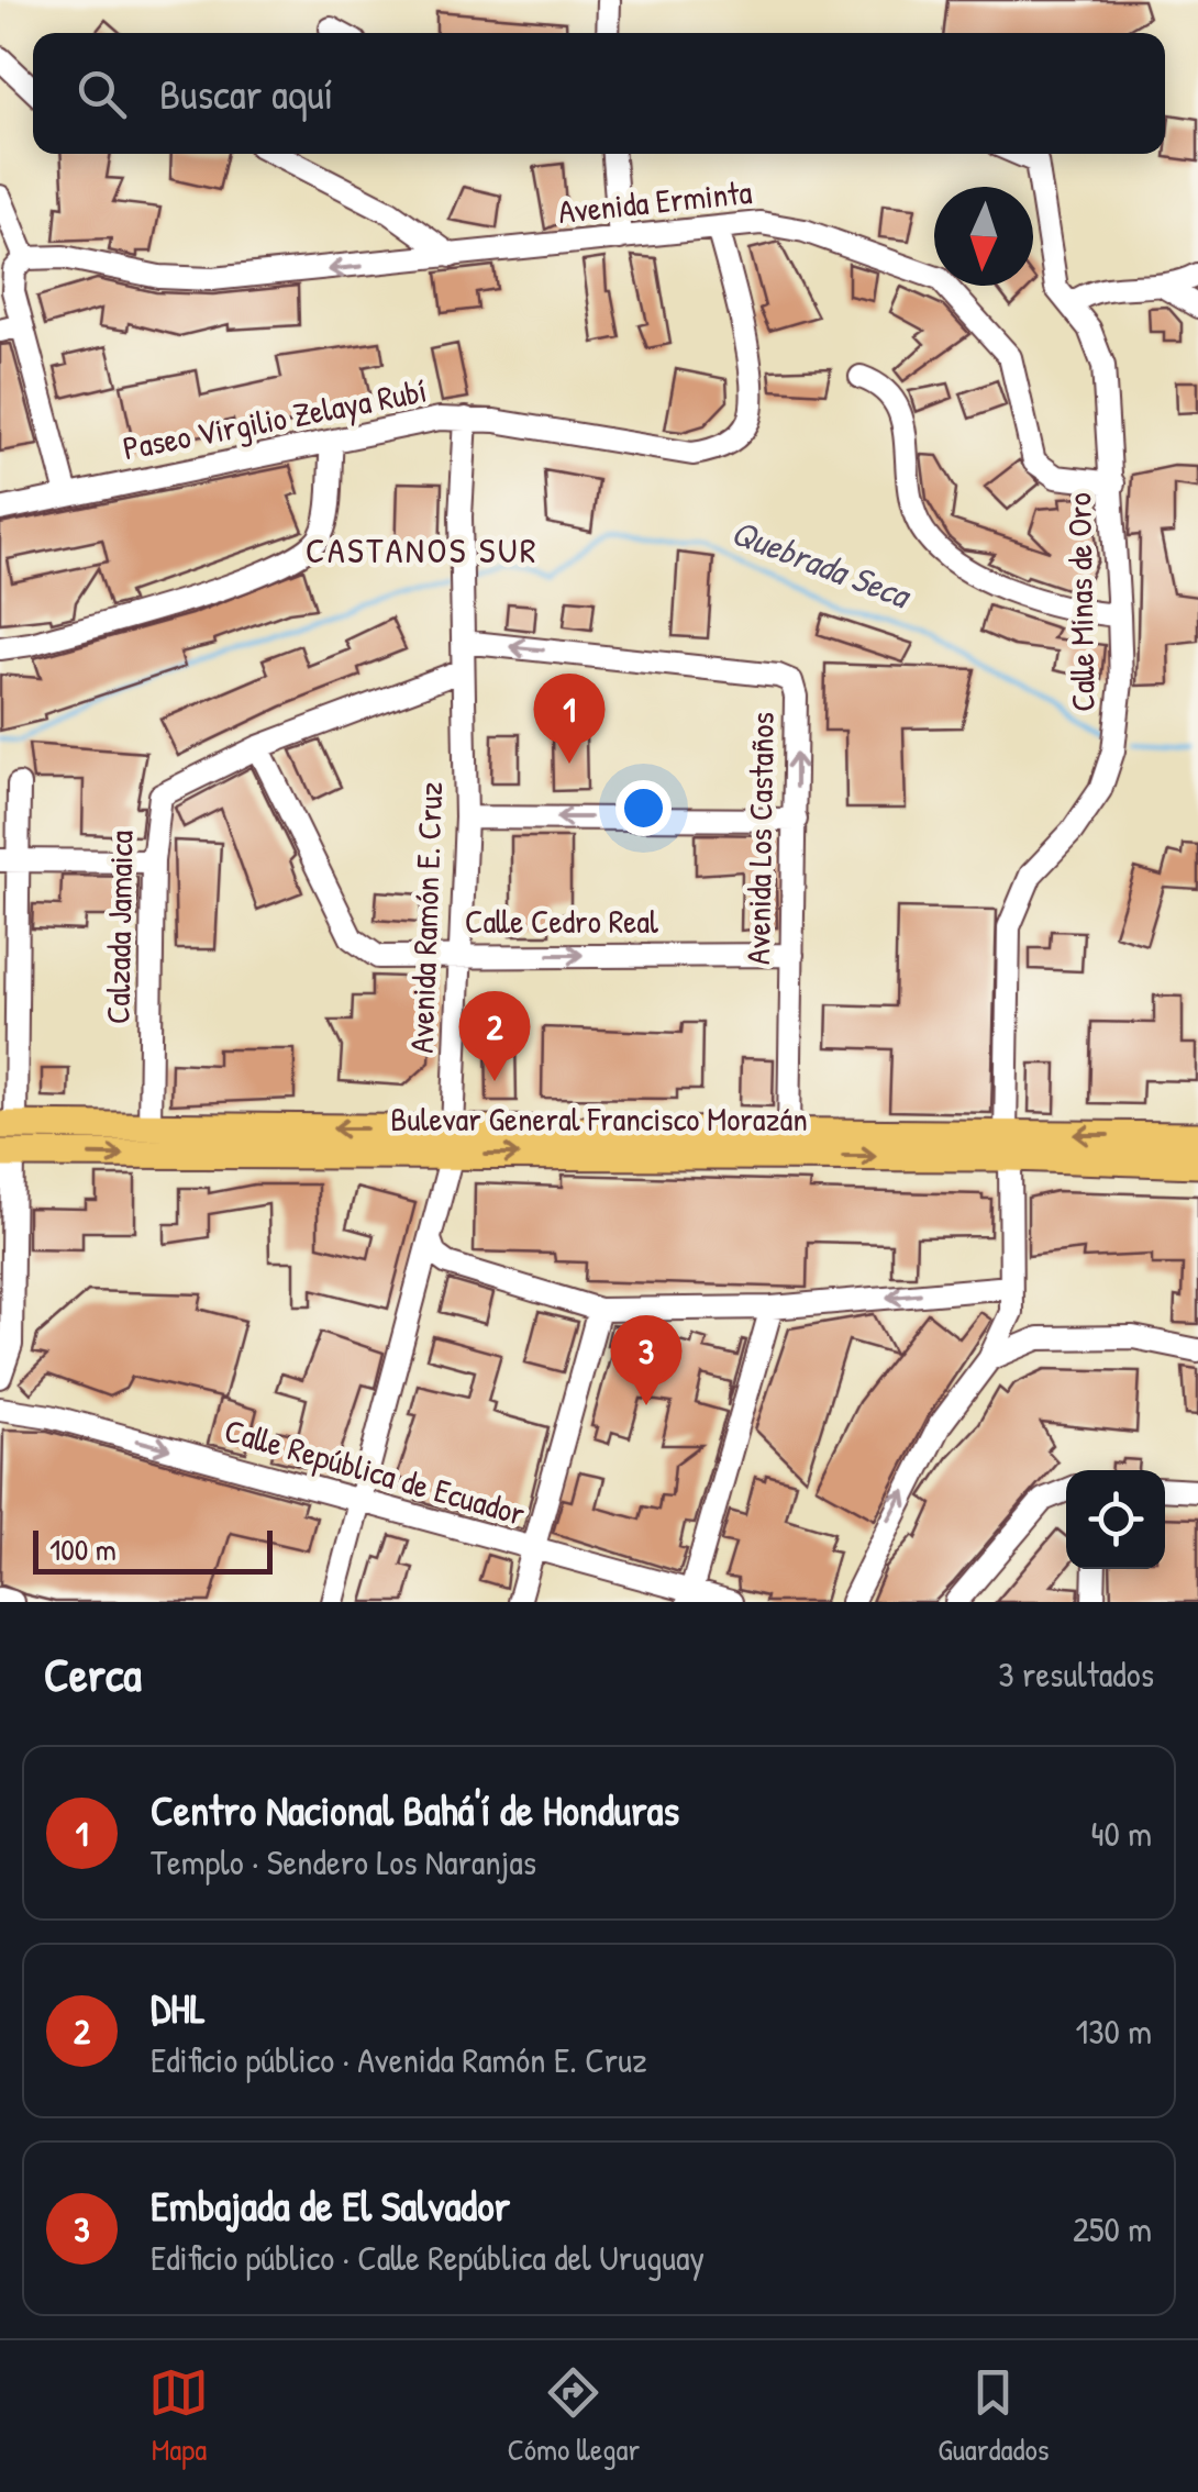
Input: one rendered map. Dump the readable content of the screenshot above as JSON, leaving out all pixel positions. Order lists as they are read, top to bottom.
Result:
{
  "streets": {
    "main road": ["Bulevar General Francisco Morazán"],
    "street": [
      "Avenida Erminta",
      "Paseo Virgilio Zelaya Rubí",
      "Calle Minas de Oro",
      "Avenida Los Castaños",
      "Avenida Ramón E. Cruz",
      "Calle Cedro Real",
      "Calzada Jamaica",
      "Calle República de Ecuador"
    ]
  },
  "crossings": [
    ["Avenida Erminta", "Paseo Virgilio Zelaya Rubí"],
    ["Avenida Erminta", "Calle Minas de Oro"],
    ["Paseo Virgilio Zelaya Rubí", "Avenida Ramón E. Cruz"],
    ["Calle Minas de Oro", "Bulevar General Francisco Morazán"],
    ["Avenida Los Castaños", "Avenida Ramón E. Cruz"],
    ["Avenida Los Castaños", "Calle Cedro Real"],
    ["Avenida Los Castaños", "Bulevar General Francisco Morazán"],
    ["Avenida Ramón E. Cruz", "Calle Cedro Real"],
    ["Avenida Ramón E. Cruz", "Calzada Jamaica"],
    ["Avenida Ramón E. Cruz", "Bulevar General Francisco Morazán"],
    ["Avenida Ramón E. Cruz", "Calle República de Ecuador"],
    ["Calle Cedro Real", "Calzada Jamaica"],
    ["Calzada Jamaica", "Bulevar General Francisco Morazán"]
  ],
  "one_way": ["Avenida Los Castaños", "Calle República de Ecuador"],
  "districts": ["CASTANOS SUR"],
  "water": ["Quebrada Seca"],
  "scale_bar": "100 m",
  "north": "bottom",
  "page": {
    "search": "Buscar aquí",
    "pins": ["1", "2", "3"],
    "scale": "100 m",
    "heading": ["Cerca", "3 resultados"],
    "list": [
      {
        "mark": "1",
        "name": "Centro Nacional Bahá'í de Honduras",
        "note": "Templo · Sendero Los Naranjas",
        "value": "40 m"
      },
      {
        "mark": "2",
        "name": "DHL",
        "note": "Edificio público · Avenida Ramón E. Cruz",
        "value": "130 m"
      },
      {
        "mark": "3",
        "name": "Embajada de El Salvador",
        "note": "Edificio público · Calle República del Uruguay",
        "value": "250 m"
      }
    ],
    "nav": ["Mapa", "Cómo llegar", "Guardados"]
  }
}
